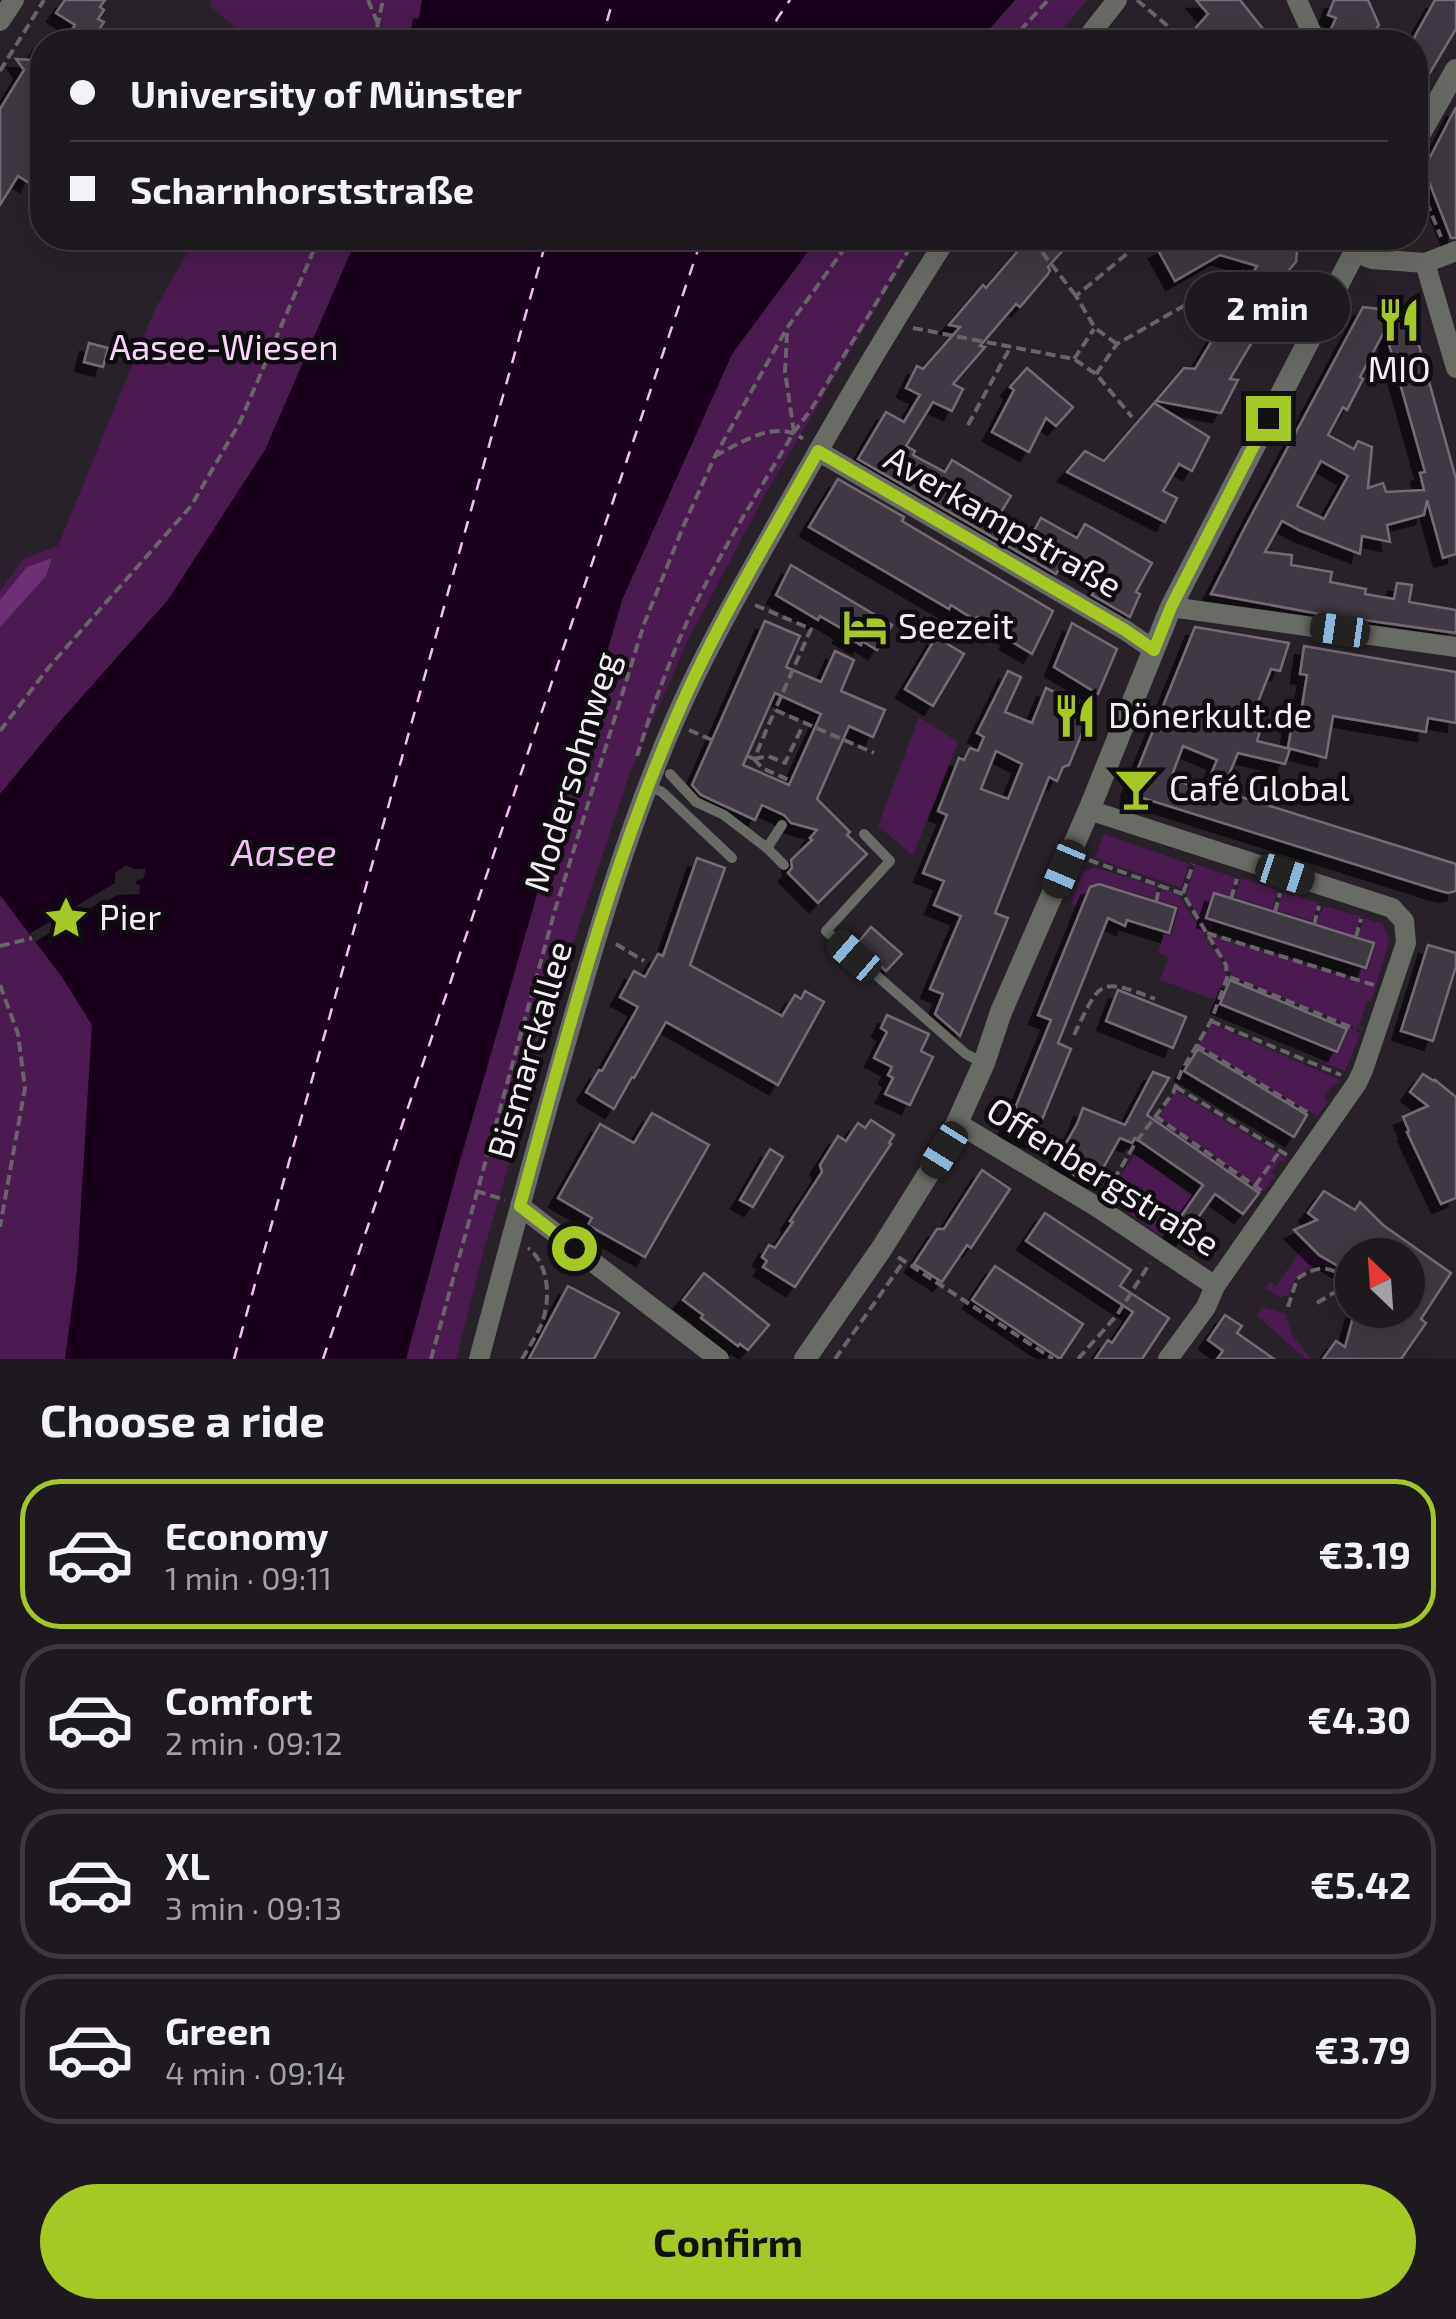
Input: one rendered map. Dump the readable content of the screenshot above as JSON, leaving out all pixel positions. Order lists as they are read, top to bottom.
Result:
{
  "streets": {
    "street": ["Averkampstraße", "Bismarckallee", "Offenbergstraße"],
    "path": ["Modersohnweg"]
  },
  "crossings": [
    ["Averkampstraße", "Bismarckallee"]
  ],
  "water": ["Aasee"],
  "parks": ["Aasee-Wiesen"],
  "places": {
    "restaurant": ["MIO", "Dönerkult.de"],
    "hotel": ["Seezeit"],
    "bar": ["Café Global"],
    "place": ["Pier"]
  },
  "north": "top left",
  "page": {
    "banner": ["University of Münster", "Scharnhorststraße"],
    "bubble": "2 min",
    "heading": "Choose a ride",
    "list": [
      {
        "name": "Economy",
        "note": "1 min · 09:11",
        "value": "€3.19"
      },
      {
        "name": "Comfort",
        "note": "2 min · 09:12",
        "value": "€4.30"
      },
      {
        "name": "XL",
        "note": "3 min · 09:13",
        "value": "€5.42"
      },
      {
        "name": "Green",
        "note": "4 min · 09:14",
        "value": "€3.79"
      }
    ],
    "buttons": "Confirm"
  }
}
